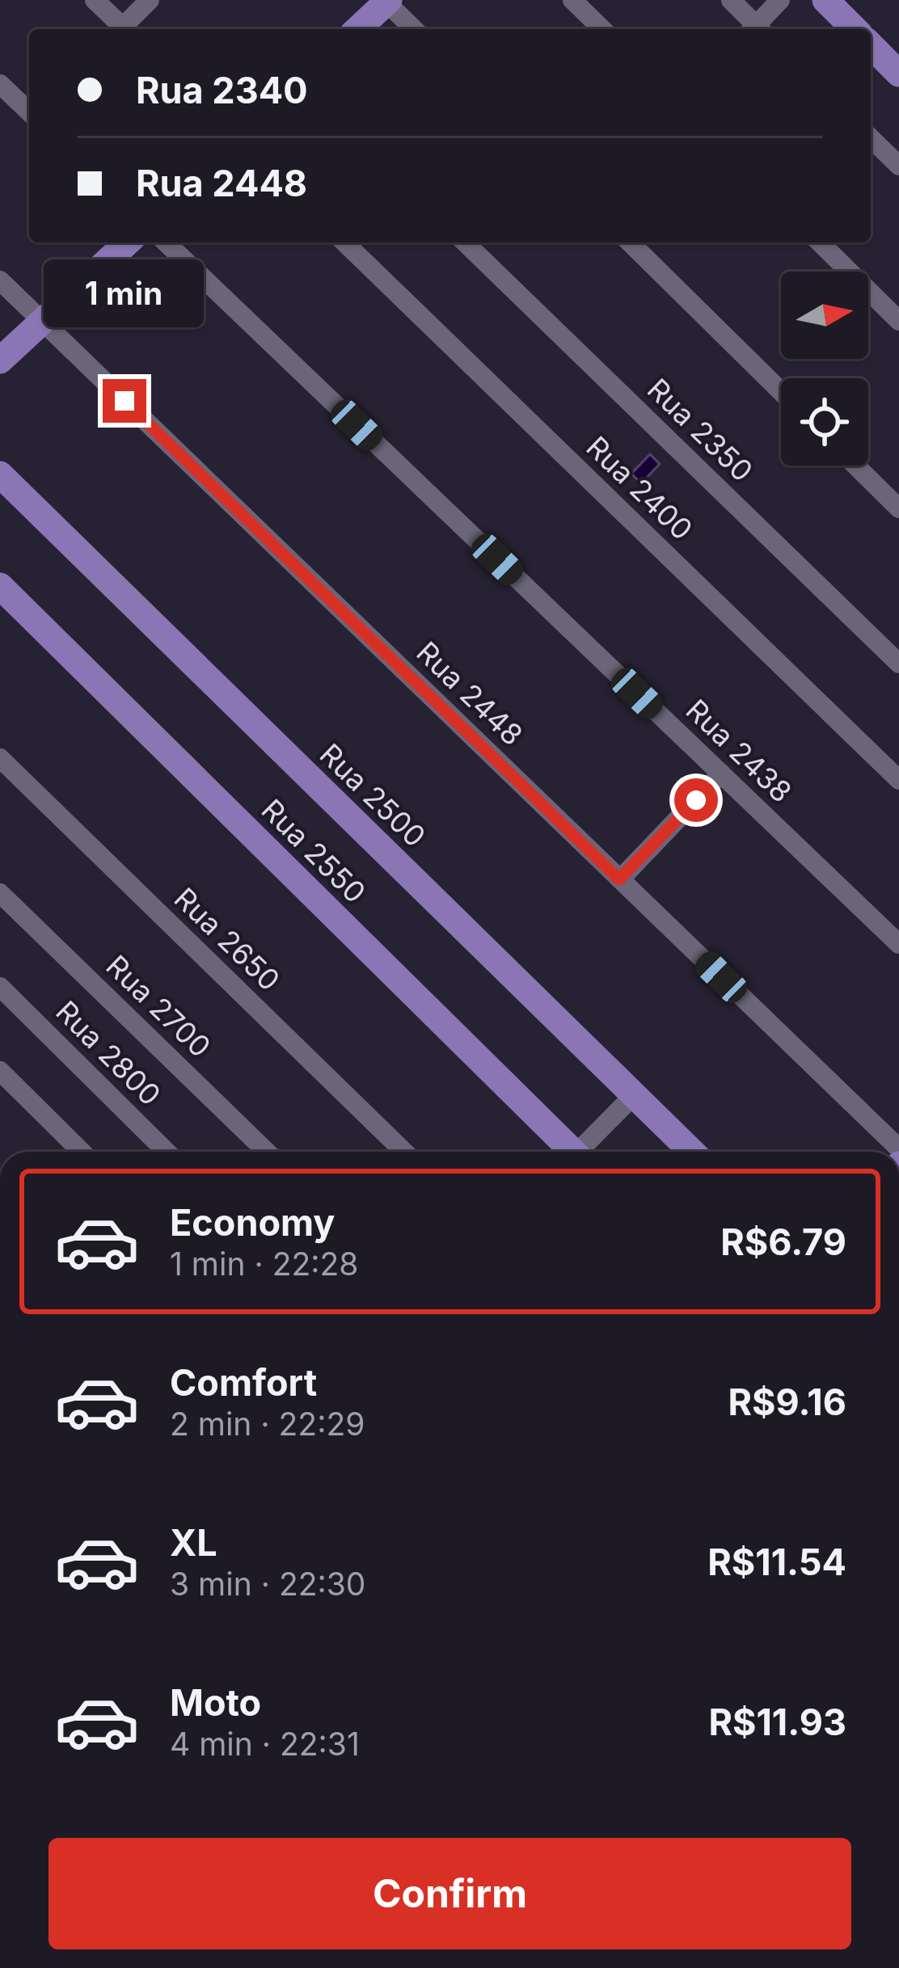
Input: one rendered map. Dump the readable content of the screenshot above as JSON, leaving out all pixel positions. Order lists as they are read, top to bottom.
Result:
{
  "streets": {
    "main road": ["Rua 2500", "Rua 2550"],
    "street": [
      "Rua 2350",
      "Rua 2400",
      "Rua 2448",
      "Rua 2438",
      "Rua 2650",
      "Rua 2700",
      "Rua 2800"
    ]
  },
  "north": "right",
  "page": {
    "banner": ["Rua 2340", "Rua 2448"],
    "bubble": "1 min",
    "list": [
      {
        "name": "Economy",
        "note": "1 min · 22:28",
        "value": "R$6.79"
      },
      {
        "name": "Comfort",
        "note": "2 min · 22:29",
        "value": "R$9.16"
      },
      {
        "name": "XL",
        "note": "3 min · 22:30",
        "value": "R$11.54"
      },
      {
        "name": "Moto",
        "note": "4 min · 22:31",
        "value": "R$11.93"
      }
    ],
    "buttons": "Confirm"
  }
}
